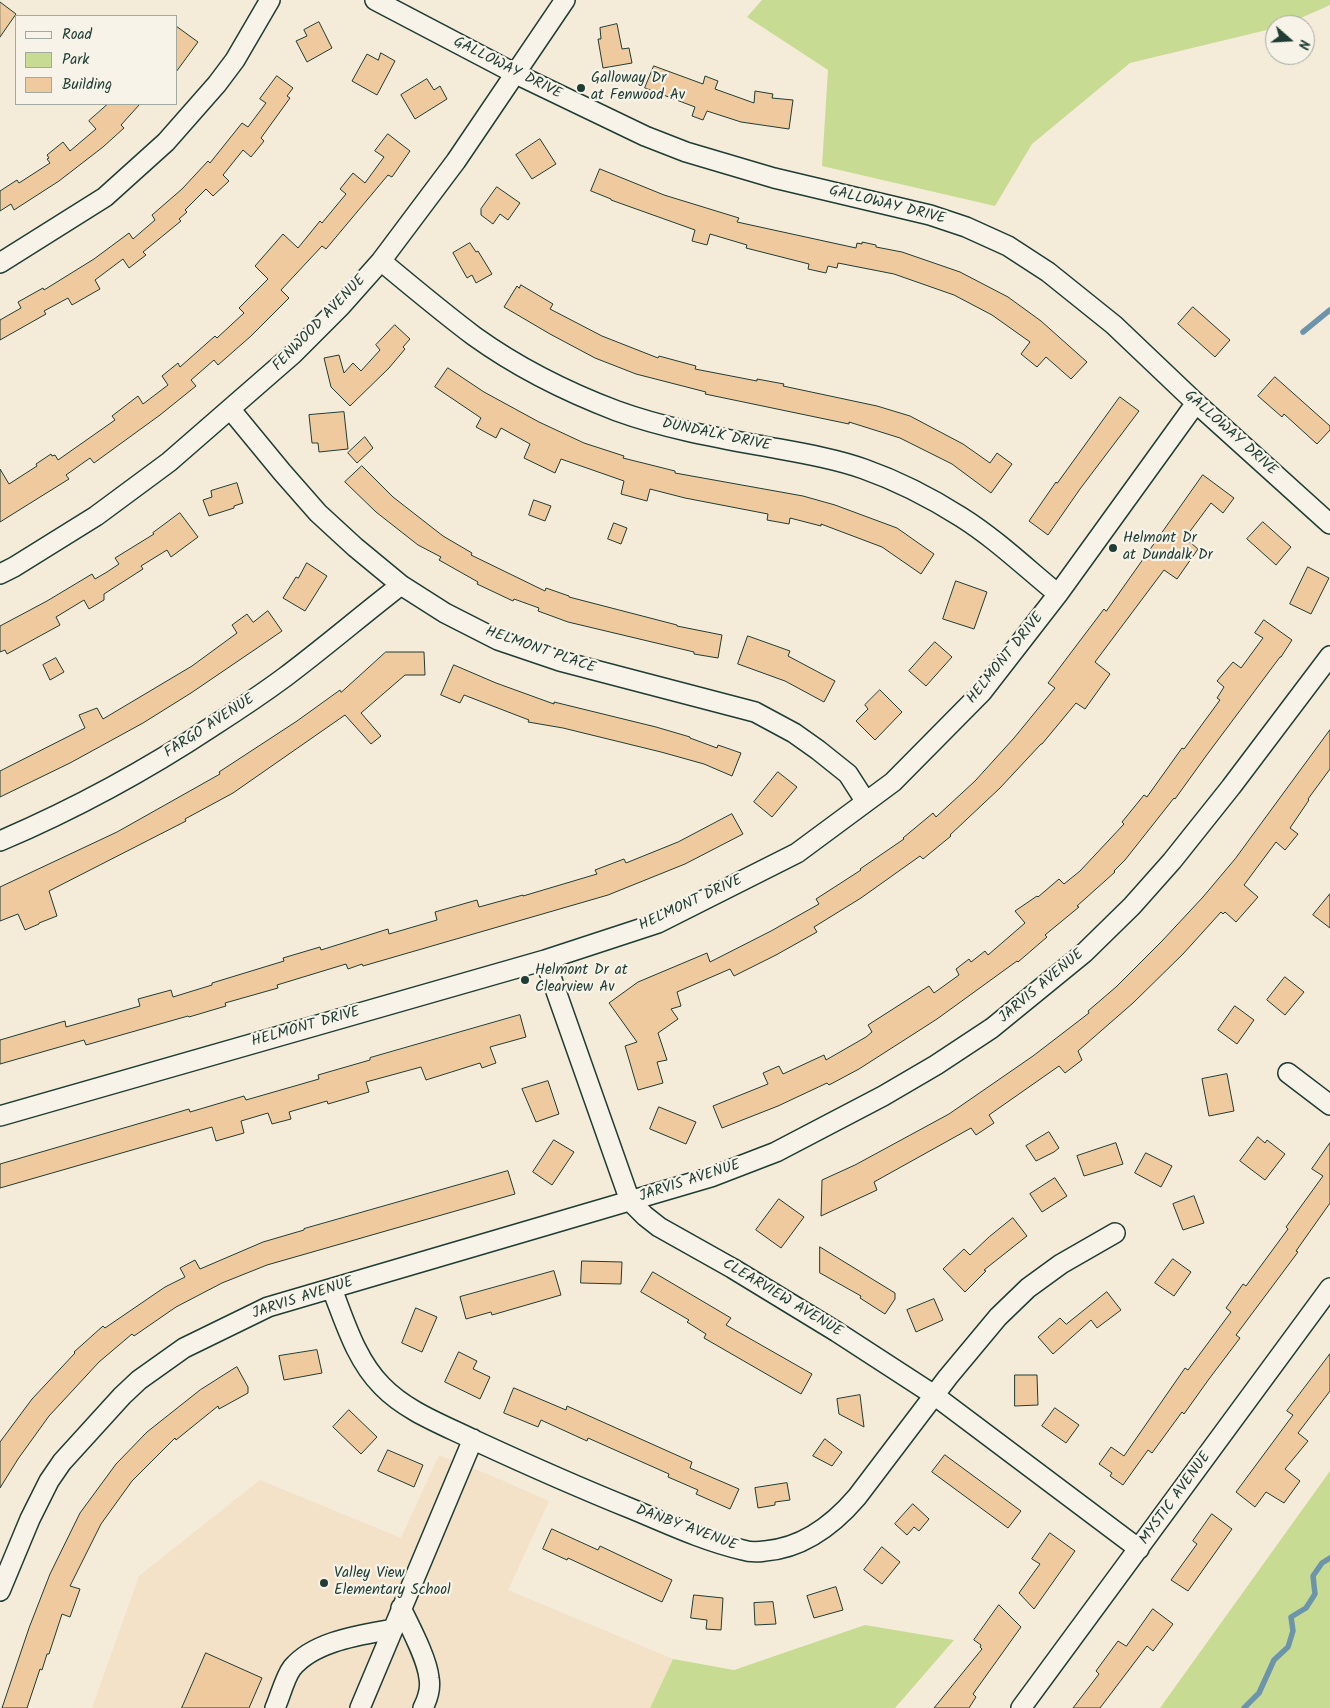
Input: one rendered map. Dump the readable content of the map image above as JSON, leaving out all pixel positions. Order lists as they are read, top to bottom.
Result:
{
  "streets": {
    "street": [
      "GALLOWAY DRIVE",
      "FENWOOD AVENUE",
      "DUNDALK DRIVE",
      "HELMONT PLACE",
      "HELMONT DRIVE",
      "FARGO AVENUE",
      "JARVIS AVENUE",
      "CLEARVIEW AVENUE",
      "MYSTIC AVENUE",
      "DANBY AVENUE"
    ]
  },
  "crossings": [
    ["GALLOWAY DRIVE", "FENWOOD AVENUE"],
    ["GALLOWAY DRIVE", "HELMONT DRIVE"],
    ["FENWOOD AVENUE", "DUNDALK DRIVE"],
    ["FENWOOD AVENUE", "HELMONT PLACE"],
    ["DUNDALK DRIVE", "HELMONT DRIVE"],
    ["HELMONT PLACE", "HELMONT DRIVE"],
    ["HELMONT PLACE", "FARGO AVENUE"],
    ["HELMONT DRIVE", "CLEARVIEW AVENUE"],
    ["JARVIS AVENUE", "CLEARVIEW AVENUE"],
    ["JARVIS AVENUE", "DANBY AVENUE"],
    ["CLEARVIEW AVENUE", "MYSTIC AVENUE"],
    ["CLEARVIEW AVENUE", "DANBY AVENUE"]
  ],
  "places": [
    "Galloway Dr at Fenwood Av",
    "Helmont Dr at Dundalk Dr",
    "Helmont Dr at Clearview Av",
    "Valley View Elementary School"
  ],
  "legend": ["Road", "Park", "Building"],
  "north": "right"
}
